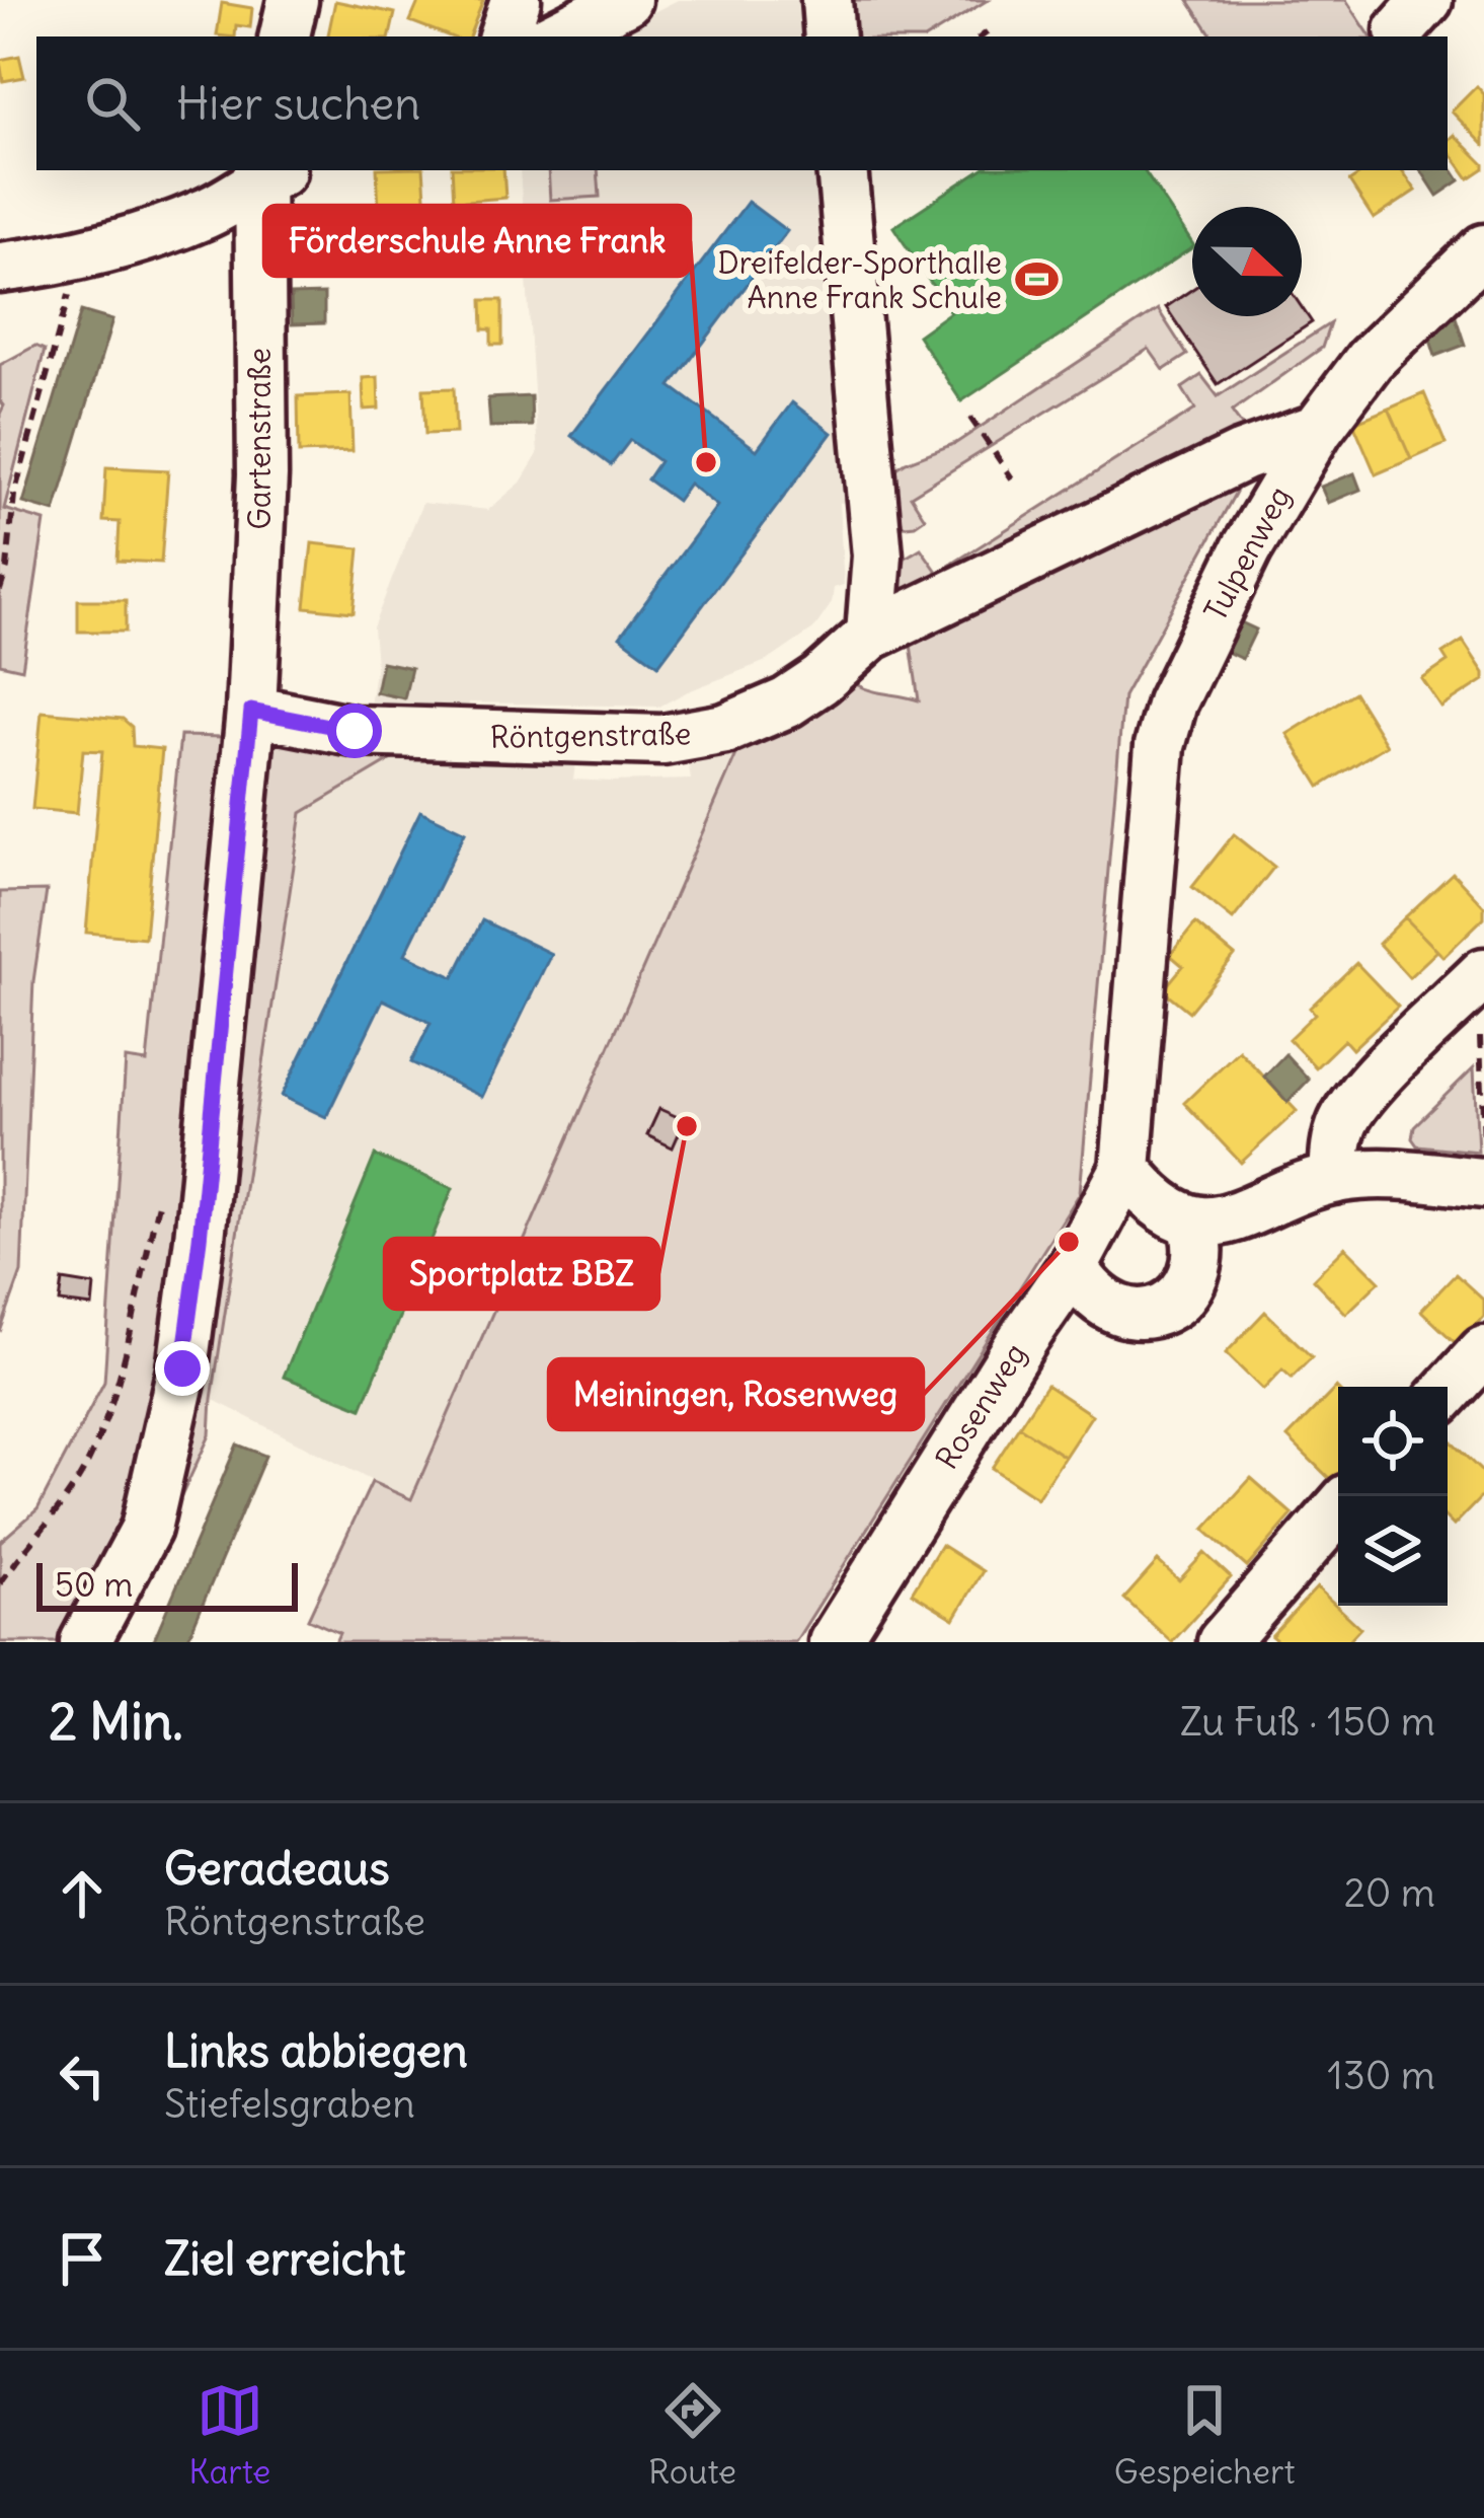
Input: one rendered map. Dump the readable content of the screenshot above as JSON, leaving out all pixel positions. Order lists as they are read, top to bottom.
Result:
{
  "streets": {
    "street": [
      "Gartenstraße",
      "Tulpenweg",
      "Röntgenstraße",
      "Rosenweg"
    ]
  },
  "crossings": [
    ["Gartenstraße", "Röntgenstraße"],
    ["Tulpenweg", "Röntgenstraße"],
    ["Tulpenweg", "Rosenweg"]
  ],
  "places": {
    "sports": ["Dreifelder-Sporthalle Anne Frank Schule"],
    "other": ["Förderschule Anne Frank", "Sportplatz BBZ", "Meiningen, Rosenweg"]
  },
  "scale_bar": "50 m",
  "north": "right",
  "page": {
    "search": "Hier suchen",
    "scale": "50 m",
    "heading": ["2 Min.", "Zu Fuß · 150 m"],
    "list": [
      ["Geradeaus", "Röntgenstraße", "20 m"],
      ["Links abbiegen", "Stiefelsgraben", "130 m"],
      "Ziel erreicht"
    ],
    "nav": ["Karte", "Route", "Gespeichert"]
  }
}
